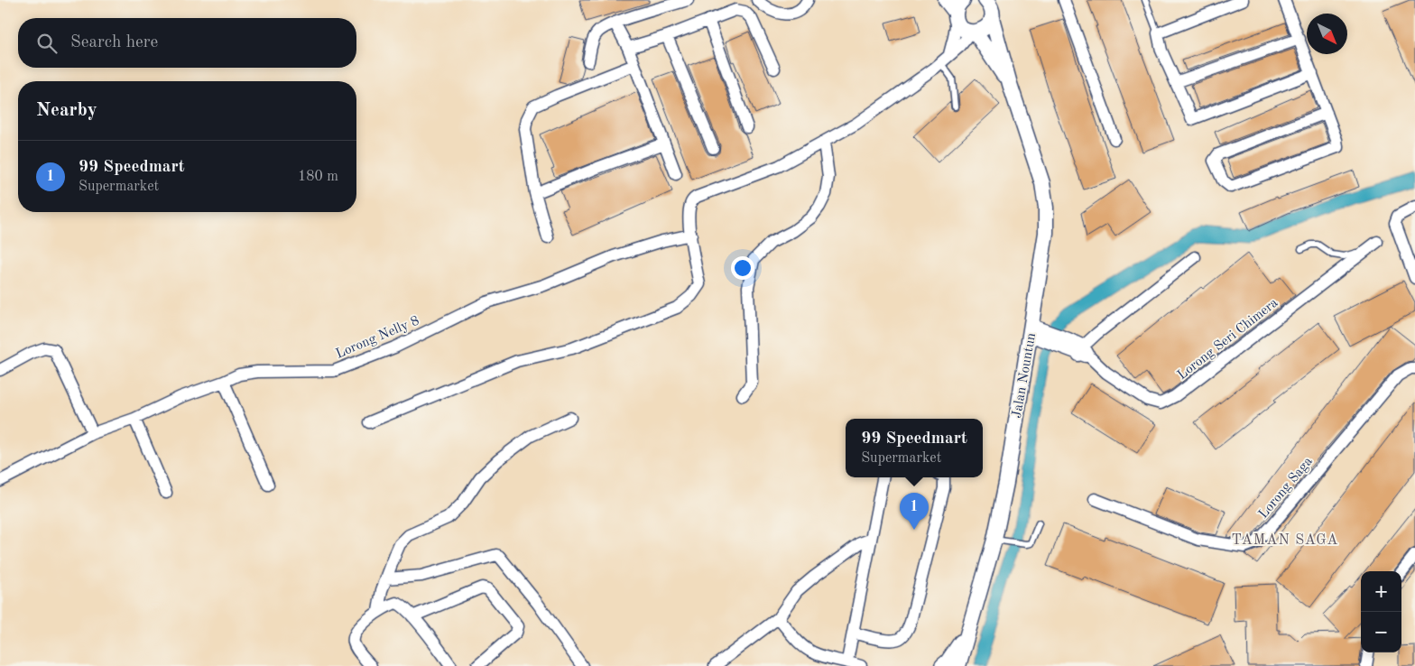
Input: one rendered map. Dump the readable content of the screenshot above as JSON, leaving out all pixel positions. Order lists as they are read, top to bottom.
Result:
{
  "streets": {
    "street": [
      "Lorong Nelly 8",
      "Lorong Seri Chimera",
      "Jalan Nountun",
      "Lorong Saga"
    ]
  },
  "districts": ["TAMAN SAGA"],
  "north": "bottom right",
  "page": {
    "search": "Search here",
    "heading": "Nearby",
    "list": [
      {
        "mark": "1",
        "name": "99 Speedmart",
        "note": "Supermarket",
        "value": "180 m"
      }
    ],
    "popup": ["99 Speedmart", "Supermarket"],
    "pins": "1",
    "map_buttons": ["+", "−"]
  }
}
